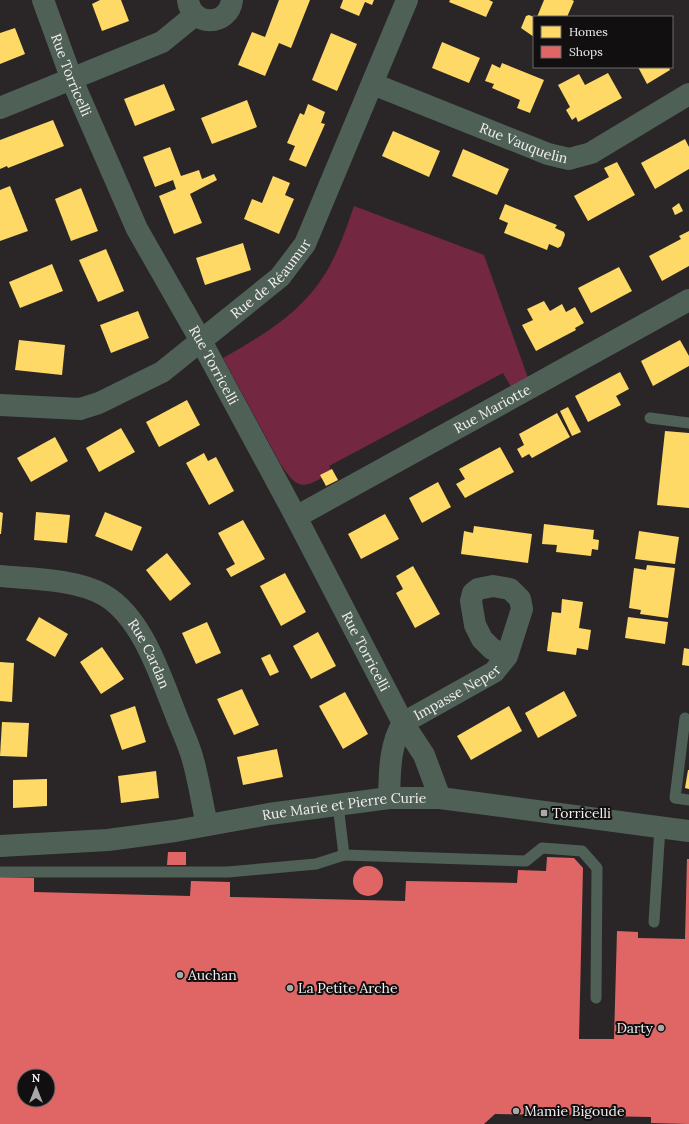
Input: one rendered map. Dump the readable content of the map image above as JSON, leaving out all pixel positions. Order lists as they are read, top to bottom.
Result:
{
  "streets": {
    "street": [
      "Rue Torricelli",
      "Rue Vauquelin",
      "Rue de Réaumur",
      "Rue Mariotte",
      "Rue Cardan",
      "Impasse Neper",
      "Rue Marie et Pierre Curie"
    ]
  },
  "crossings": [
    ["Rue Torricelli", "Rue de Réaumur"],
    ["Rue Torricelli", "Rue Mariotte"],
    ["Rue Torricelli", "Impasse Neper"],
    ["Rue Torricelli", "Rue Marie et Pierre Curie"],
    ["Rue Vauquelin", "Rue de Réaumur"],
    ["Rue Cardan", "Rue Marie et Pierre Curie"]
  ],
  "places": {
    "transit": ["Torricelli"],
    "other": [
      "Auchan",
      "La Petite Arche",
      "Darty",
      "Mamie Bigoude"
    ]
  },
  "legend": ["Homes", "Shops"],
  "north": "top"
}
